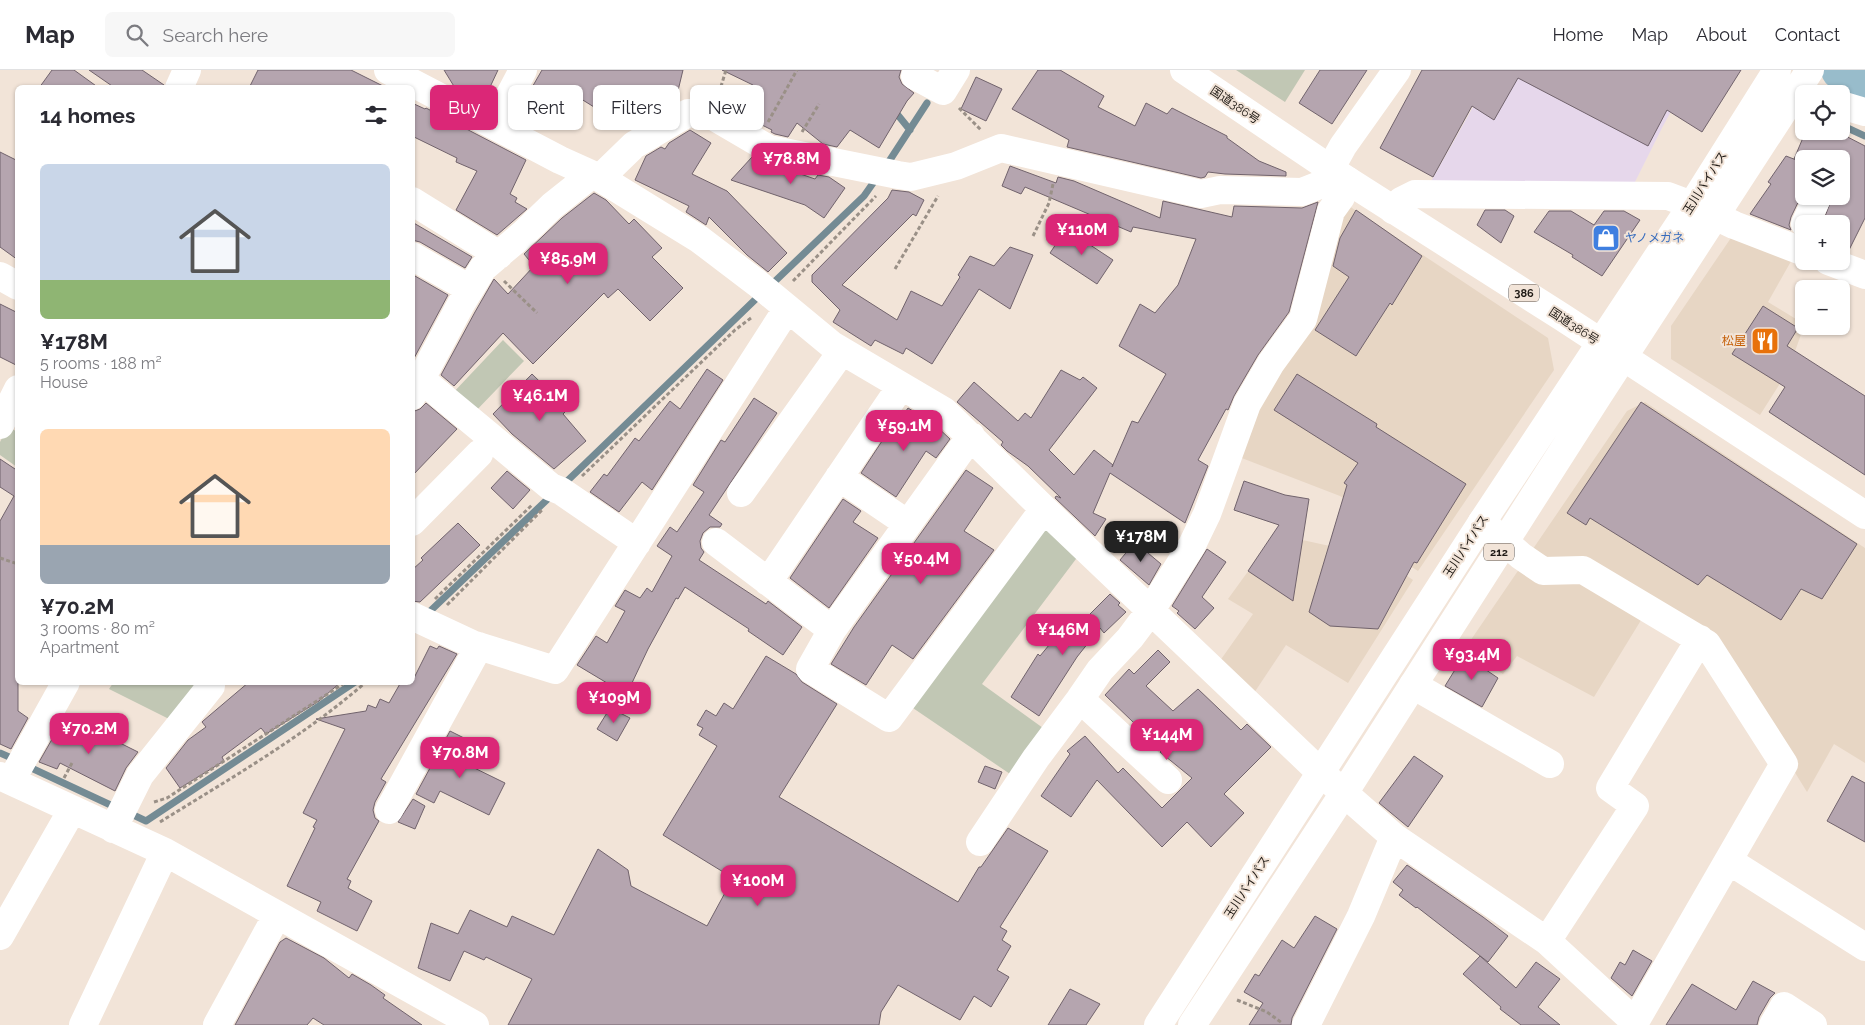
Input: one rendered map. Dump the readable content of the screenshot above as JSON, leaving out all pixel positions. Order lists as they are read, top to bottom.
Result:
{
  "streets": {
    "main road": [
      "国道386号",
      "玉川バイパス",
      "386",
      "212"
    ]
  },
  "crossings": [
    ["国道386号", "玉川バイパス"]
  ],
  "places": {
    "shop": ["ヤノメガネ"],
    "restaurant": ["松屋"]
  },
  "page": {
    "header": "Map",
    "search": "Search here",
    "nav": [
      "Home",
      "Map",
      "About",
      "Contact"
    ],
    "map_buttons": ["+", "−"],
    "chip": [
      "Buy",
      "Rent",
      "Filters",
      "New"
    ],
    "heading": "14 homes",
    "price": [
      "¥78.8M",
      "¥110M",
      "¥85.9M",
      "¥46.1M",
      "¥59.1M",
      "¥178M",
      "¥50.4M",
      "¥146M",
      "¥93.4M",
      "¥109M",
      "¥70.2M",
      "¥144M",
      "¥70.8M",
      "¥100M"
    ],
    "list": [
      {
        "name": "¥178M",
        "note": "5 rooms · 188 m² · House"
      },
      {
        "name": "¥70.2M",
        "note": "3 rooms · 80 m² · Apartment"
      }
    ]
  }
}
